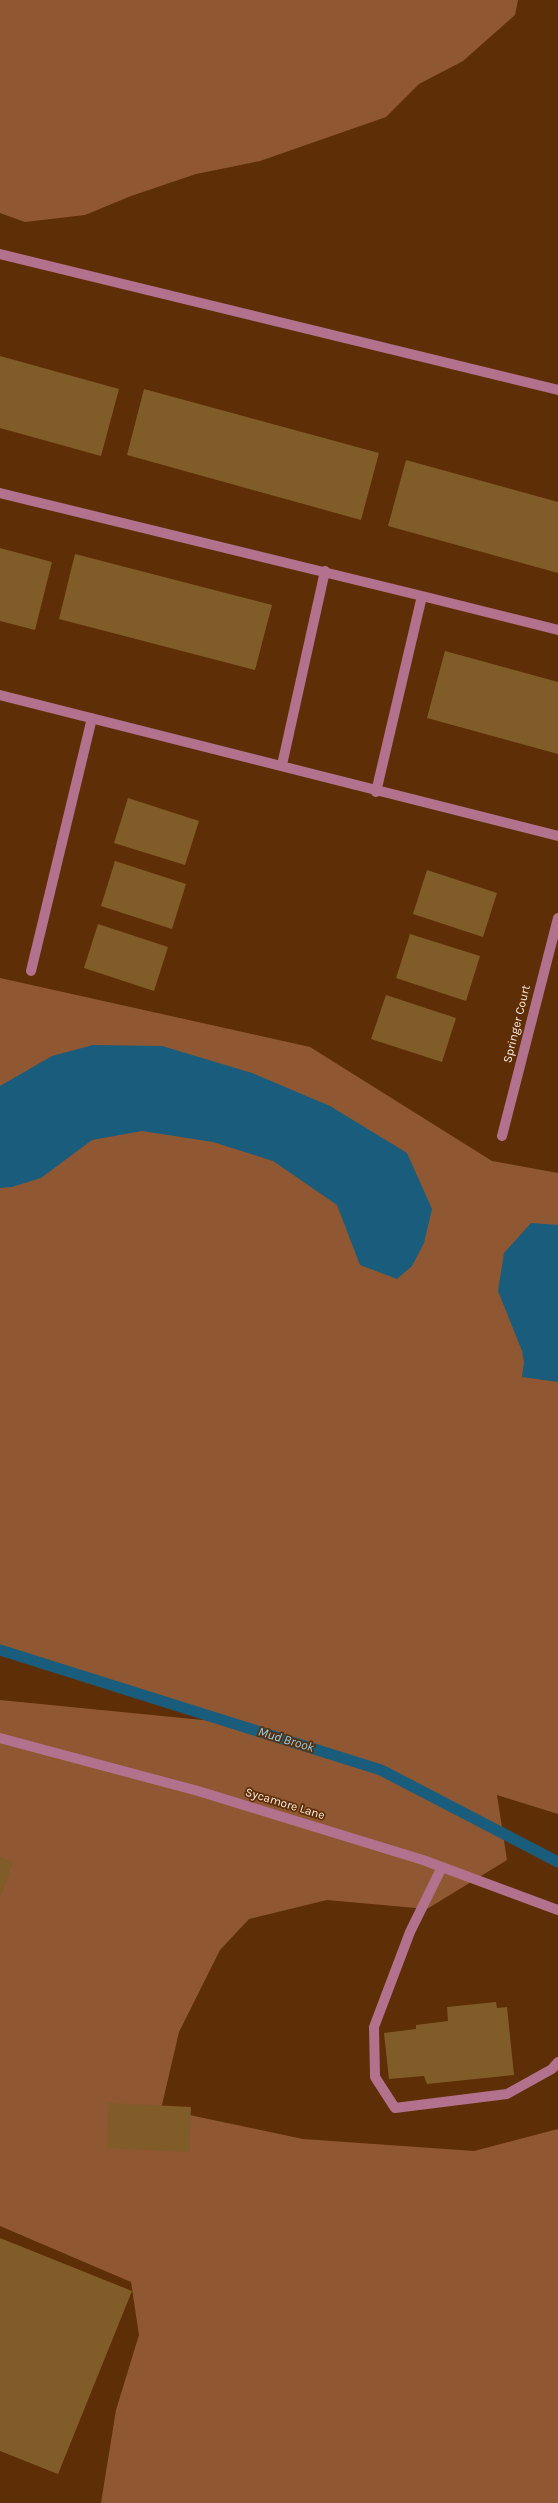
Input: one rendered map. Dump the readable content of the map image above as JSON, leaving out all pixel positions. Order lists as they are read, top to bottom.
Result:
{
  "streets": {
    "street": ["Springer Court", "Sycamore Lane"]
  },
  "water": ["Mud Brook"]
}
